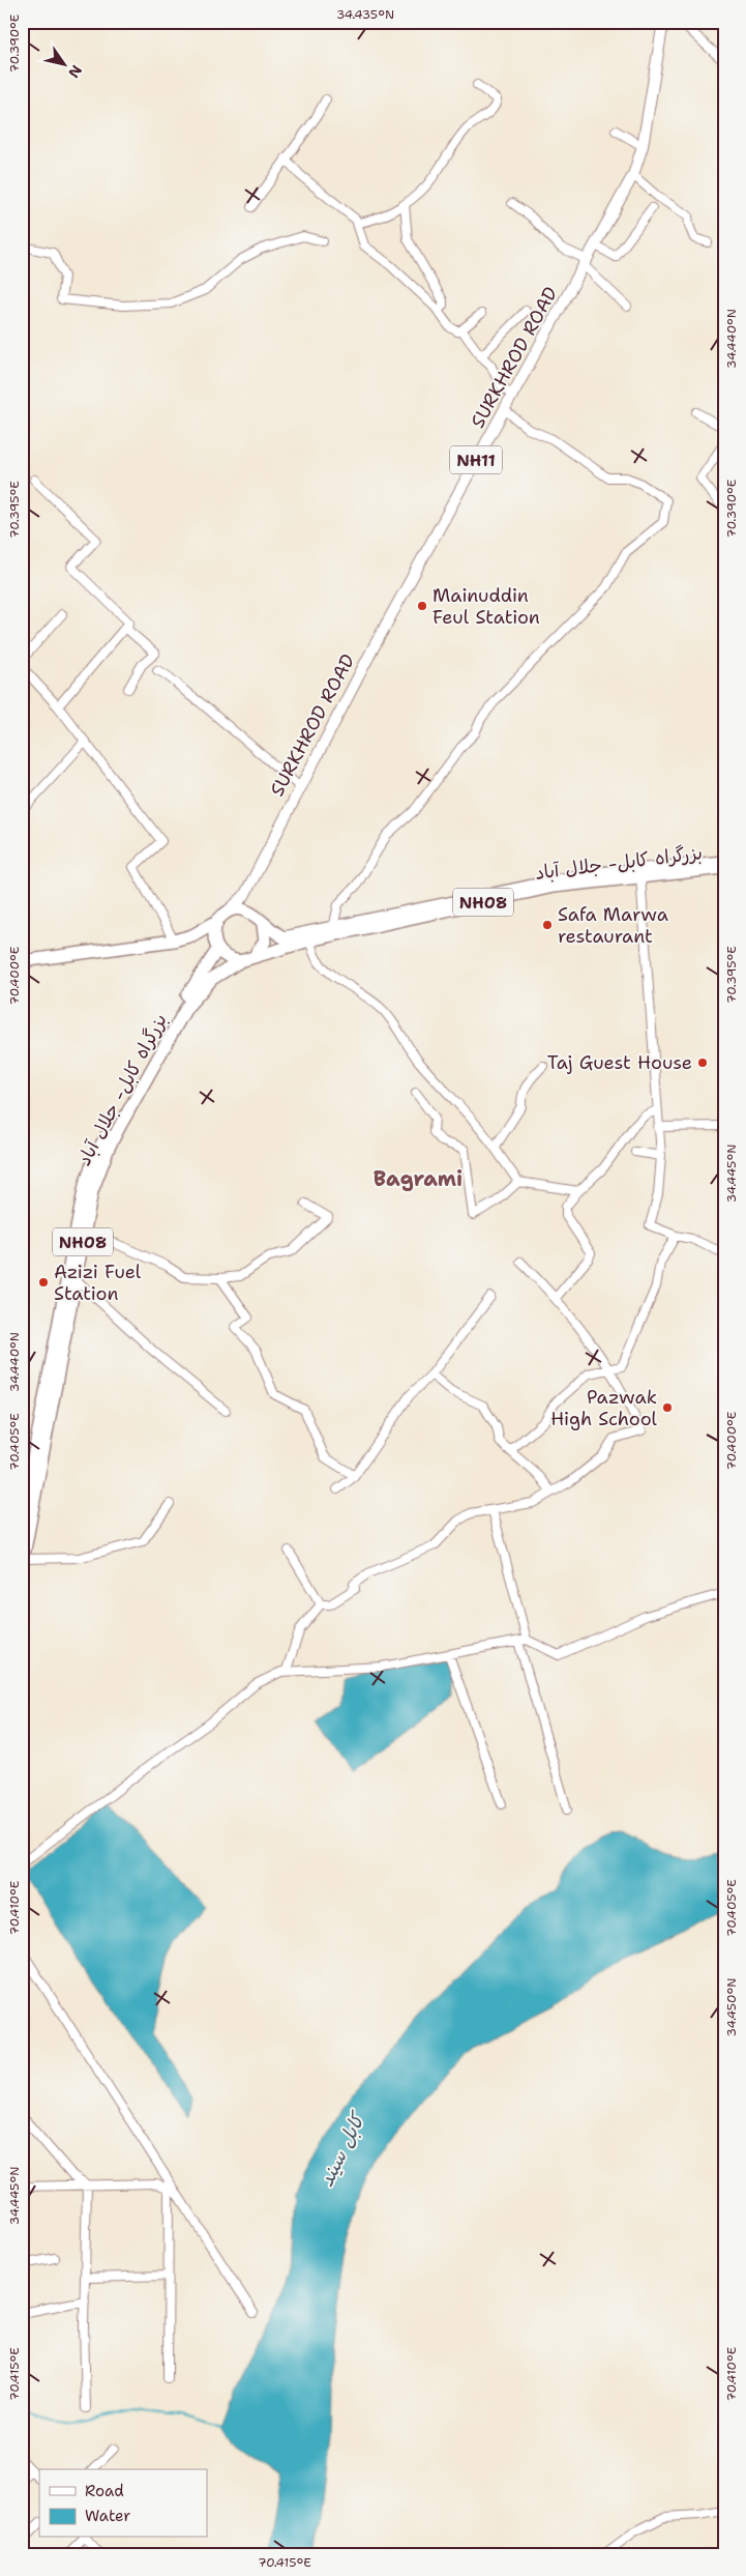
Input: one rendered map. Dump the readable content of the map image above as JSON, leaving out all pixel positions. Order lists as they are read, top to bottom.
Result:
{
  "streets": {
    "highway": ["بزرگراه کابل- جلال آباد", "NH08"],
    "main road": ["SURKHROD ROAD", "NH11"]
  },
  "crossings": [
    ["SURKHROD ROAD", "بزرگراه کابل- جلال آباد"]
  ],
  "districts": ["Bagrami"],
  "water": ["کابل سيند"],
  "places": [
    "Mainuddin Feul Station",
    "Safa Marwa restaurant",
    "Taj Guest House",
    "Azizi Fuel Station",
    "Pazwak High School"
  ],
  "legend": ["Road", "Water"],
  "north": "bottom right",
  "coordinates": [
    "34.435°N",
    "70.390°E",
    "34.440°N",
    "70.395°E",
    "70.400°E",
    "34.445°N",
    "70.405°E",
    "70.410°E",
    "34.450°N",
    "70.415°E"
  ]
}
